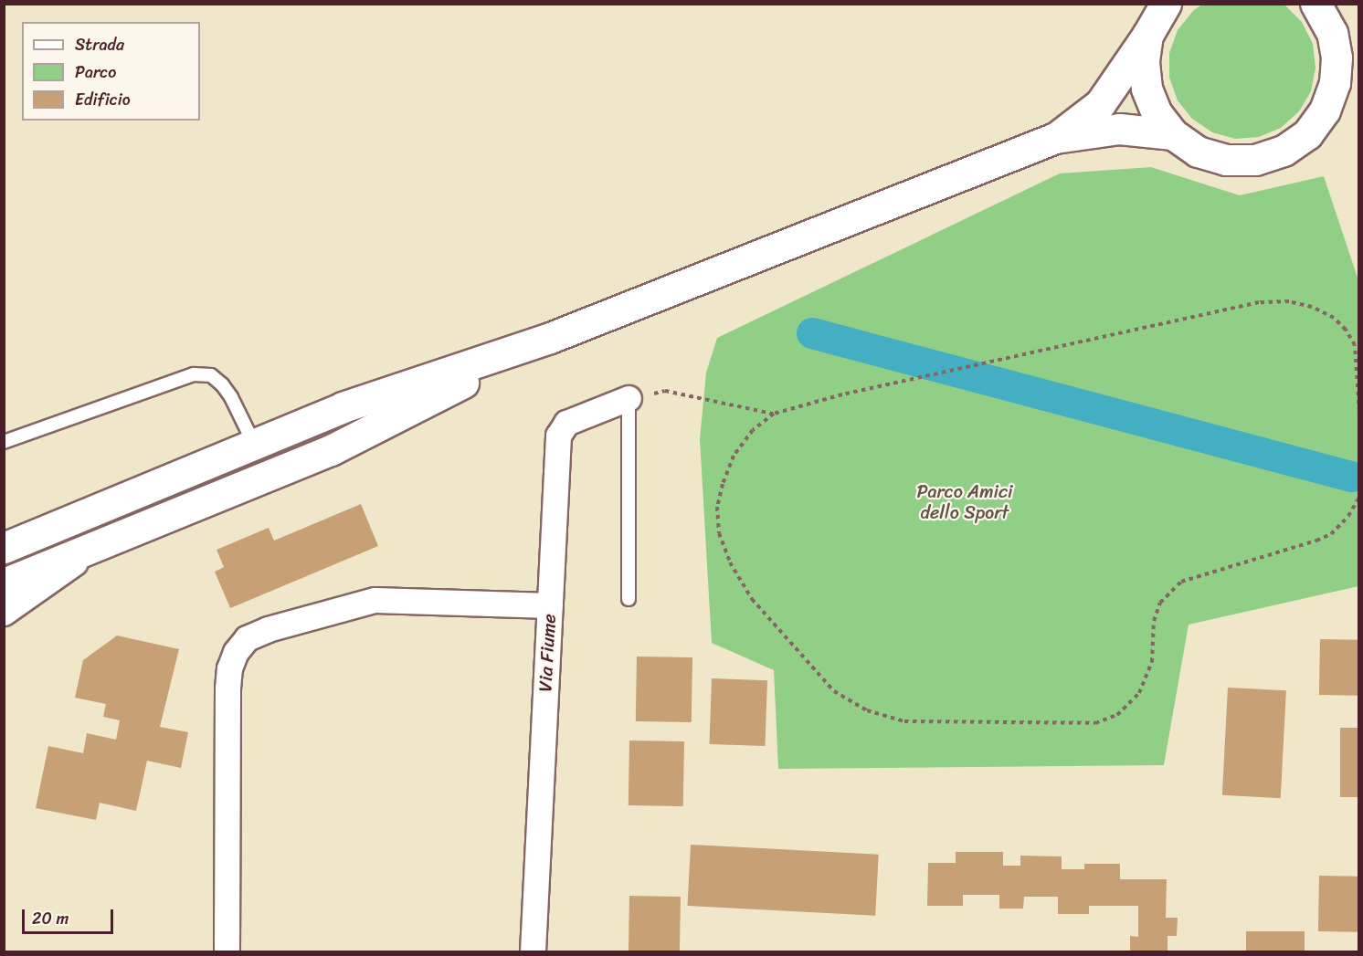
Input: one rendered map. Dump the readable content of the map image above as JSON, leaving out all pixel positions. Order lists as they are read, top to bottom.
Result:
{
  "streets": {
    "street": ["Via Fiume"]
  },
  "parks": ["Parco Amici dello Sport"],
  "legend": ["Strada", "Parco", "Edificio"],
  "scale_bar": "20 m"
}
